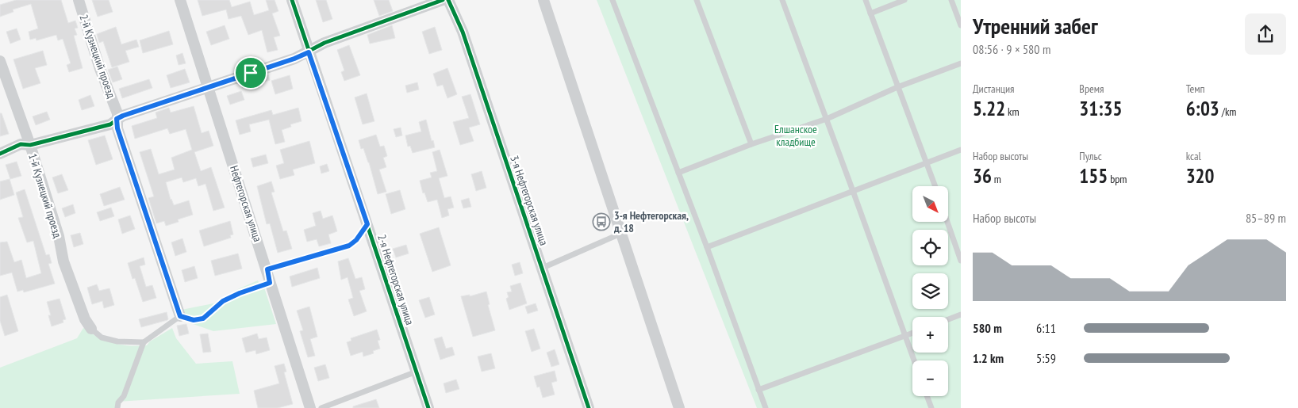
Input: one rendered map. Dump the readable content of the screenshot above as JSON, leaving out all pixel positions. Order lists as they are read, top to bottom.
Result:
{
  "streets": {
    "street": [
      "2-й Кузнецкий проезд",
      "1-й Кузнецкий проезд",
      "3-я Нефтегорская улица",
      "Нефтегорская улица",
      "2-я Нефтегорская улица"
    ]
  },
  "parks": ["Елшанское кладбище"],
  "places": {
    "bus stop": ["3-я Нефтегорская, д. 18"]
  },
  "north": "bottom right",
  "page": {
    "heading": ["Утренний забег", "08:56 · 9 × 580 m"],
    "stats": [
      ["Дистанция", "5.22 km"],
      ["Время", "31:35"],
      ["Темп", "6:03 /km"],
      ["Набор высоты", "36 m"],
      ["Пульс", "155 bpm"],
      ["kcal", "320"]
    ],
    "map_buttons": ["+", "−"],
    "chart": ["Набор высоты", "85–89 m"],
    "list": [
      {
        "name": "580 m",
        "note": "6:11"
      },
      {
        "name": "1.2 km",
        "note": "5:59"
      }
    ]
  }
}
